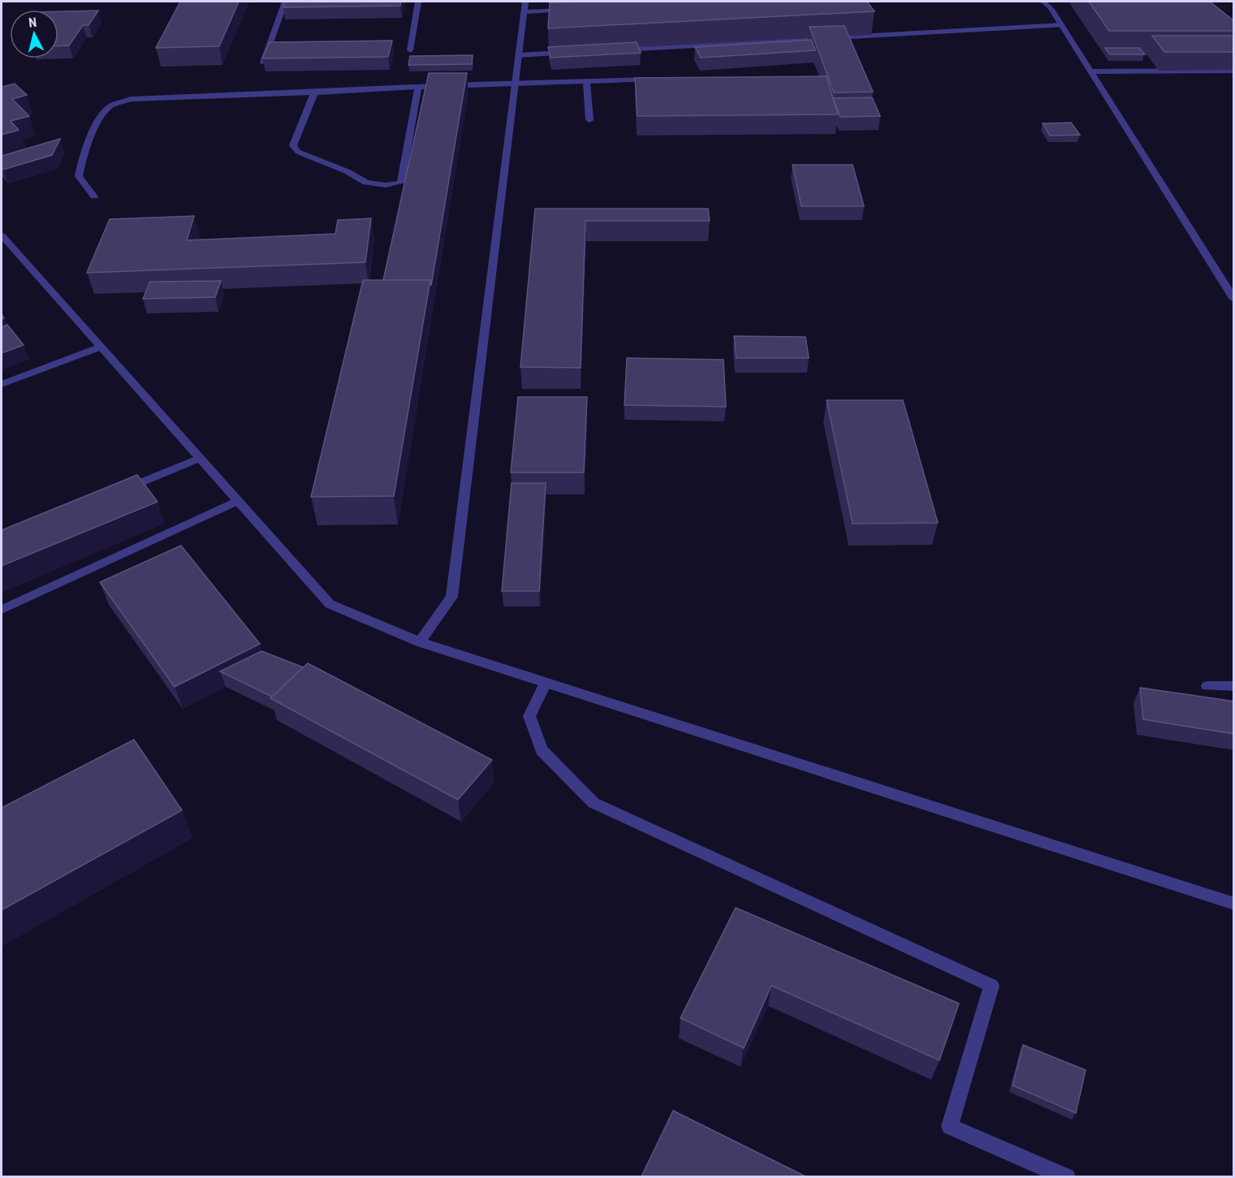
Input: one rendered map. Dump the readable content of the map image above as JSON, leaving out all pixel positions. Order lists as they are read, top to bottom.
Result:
{
  "north": "top"
}
